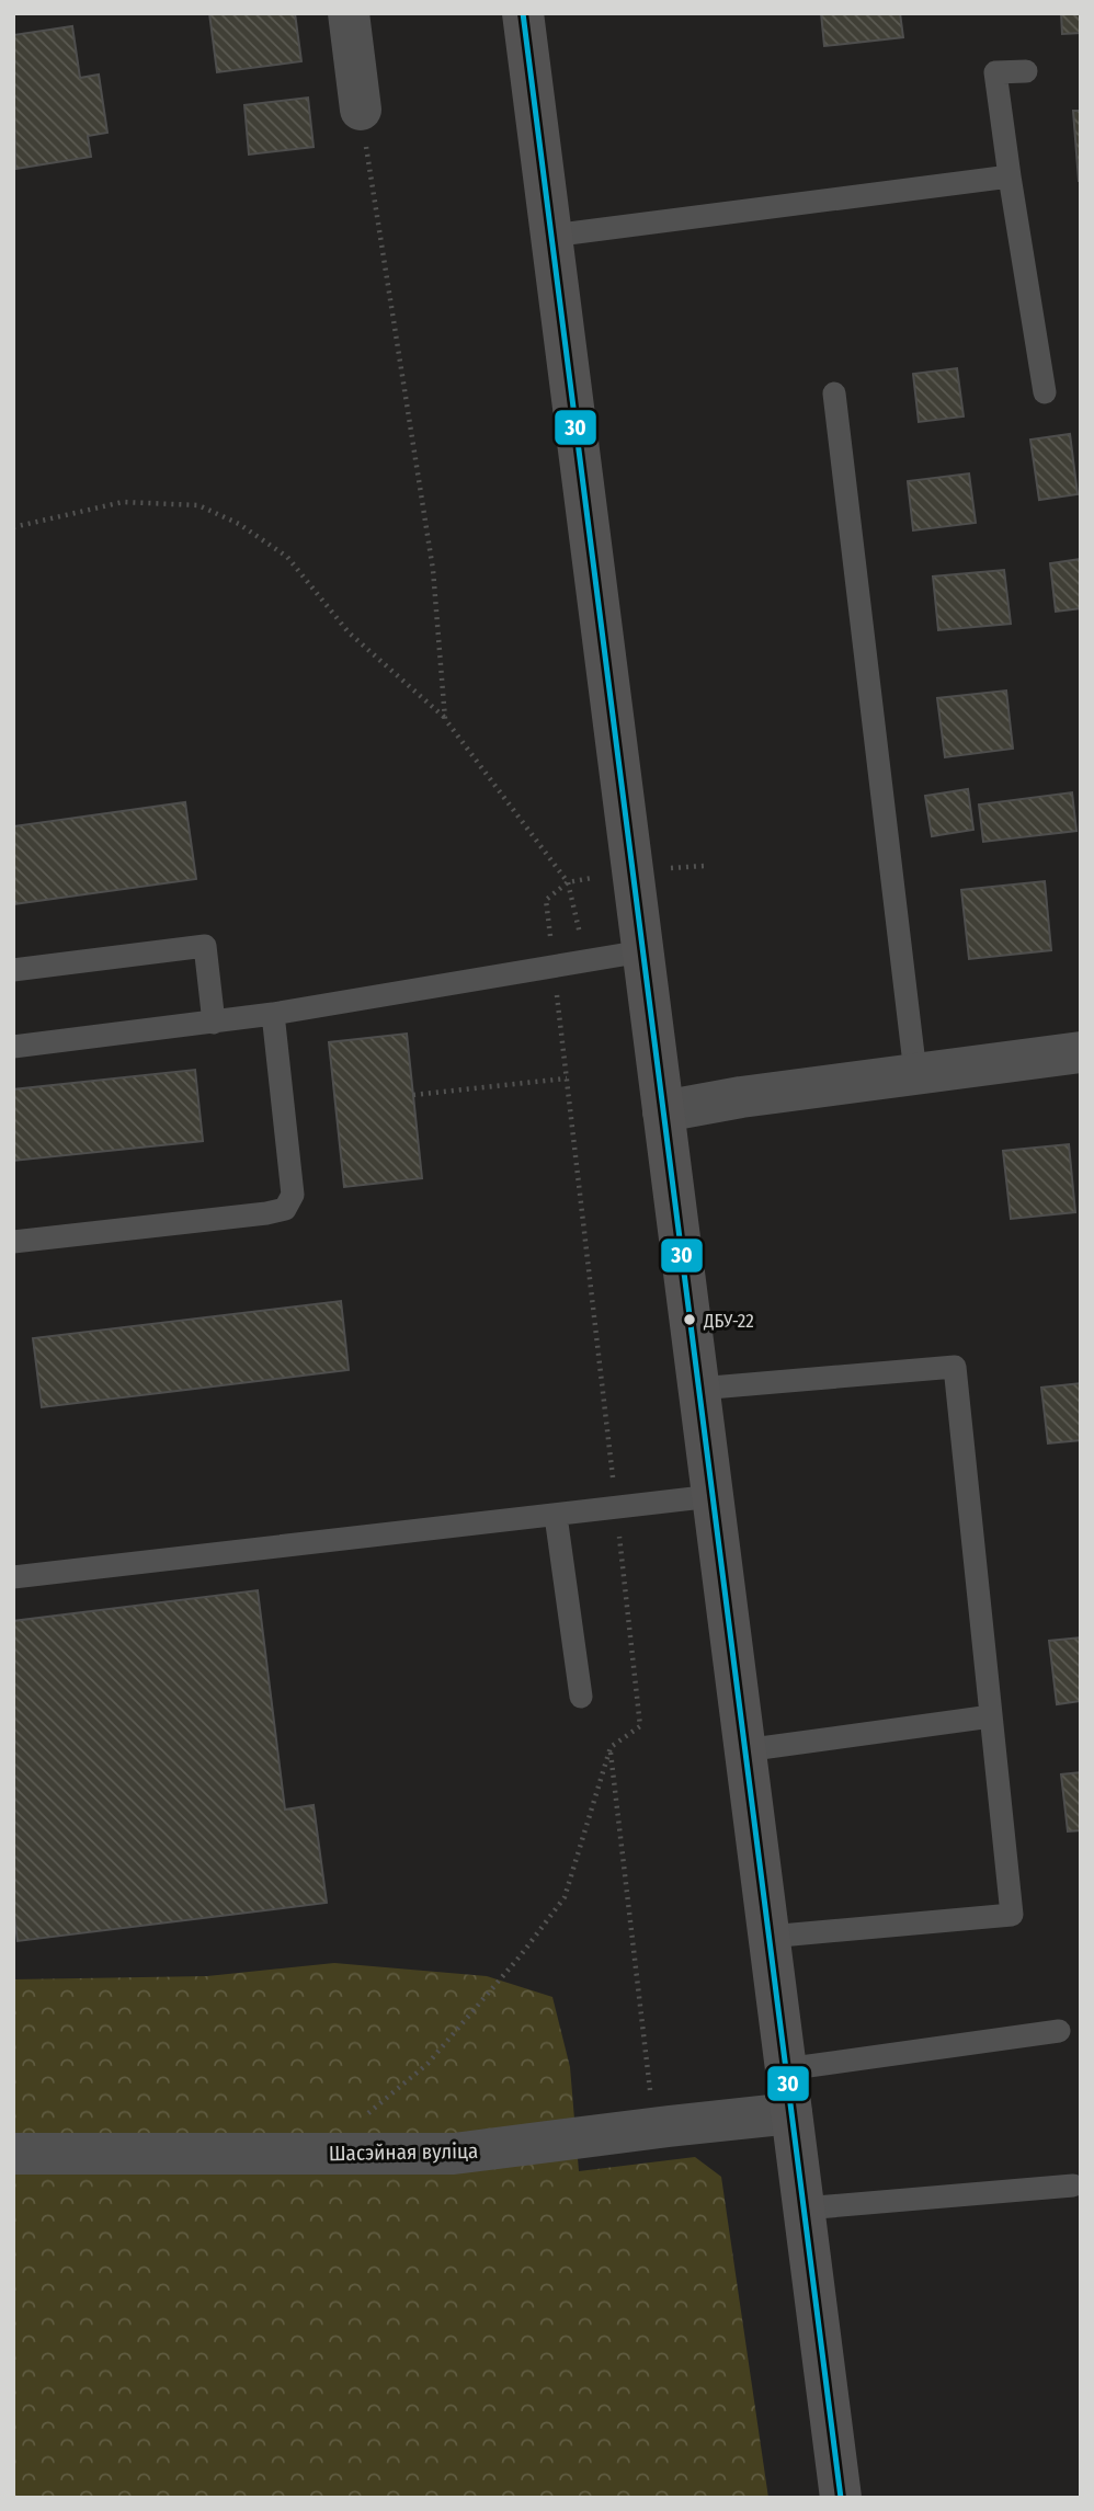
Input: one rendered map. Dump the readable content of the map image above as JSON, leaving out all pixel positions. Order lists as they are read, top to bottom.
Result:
{
  "streets": {
    "street": ["Шасэйная вуліца"]
  },
  "places": ["ДБУ-22"],
  "lines": ["transit line 30"]
}
